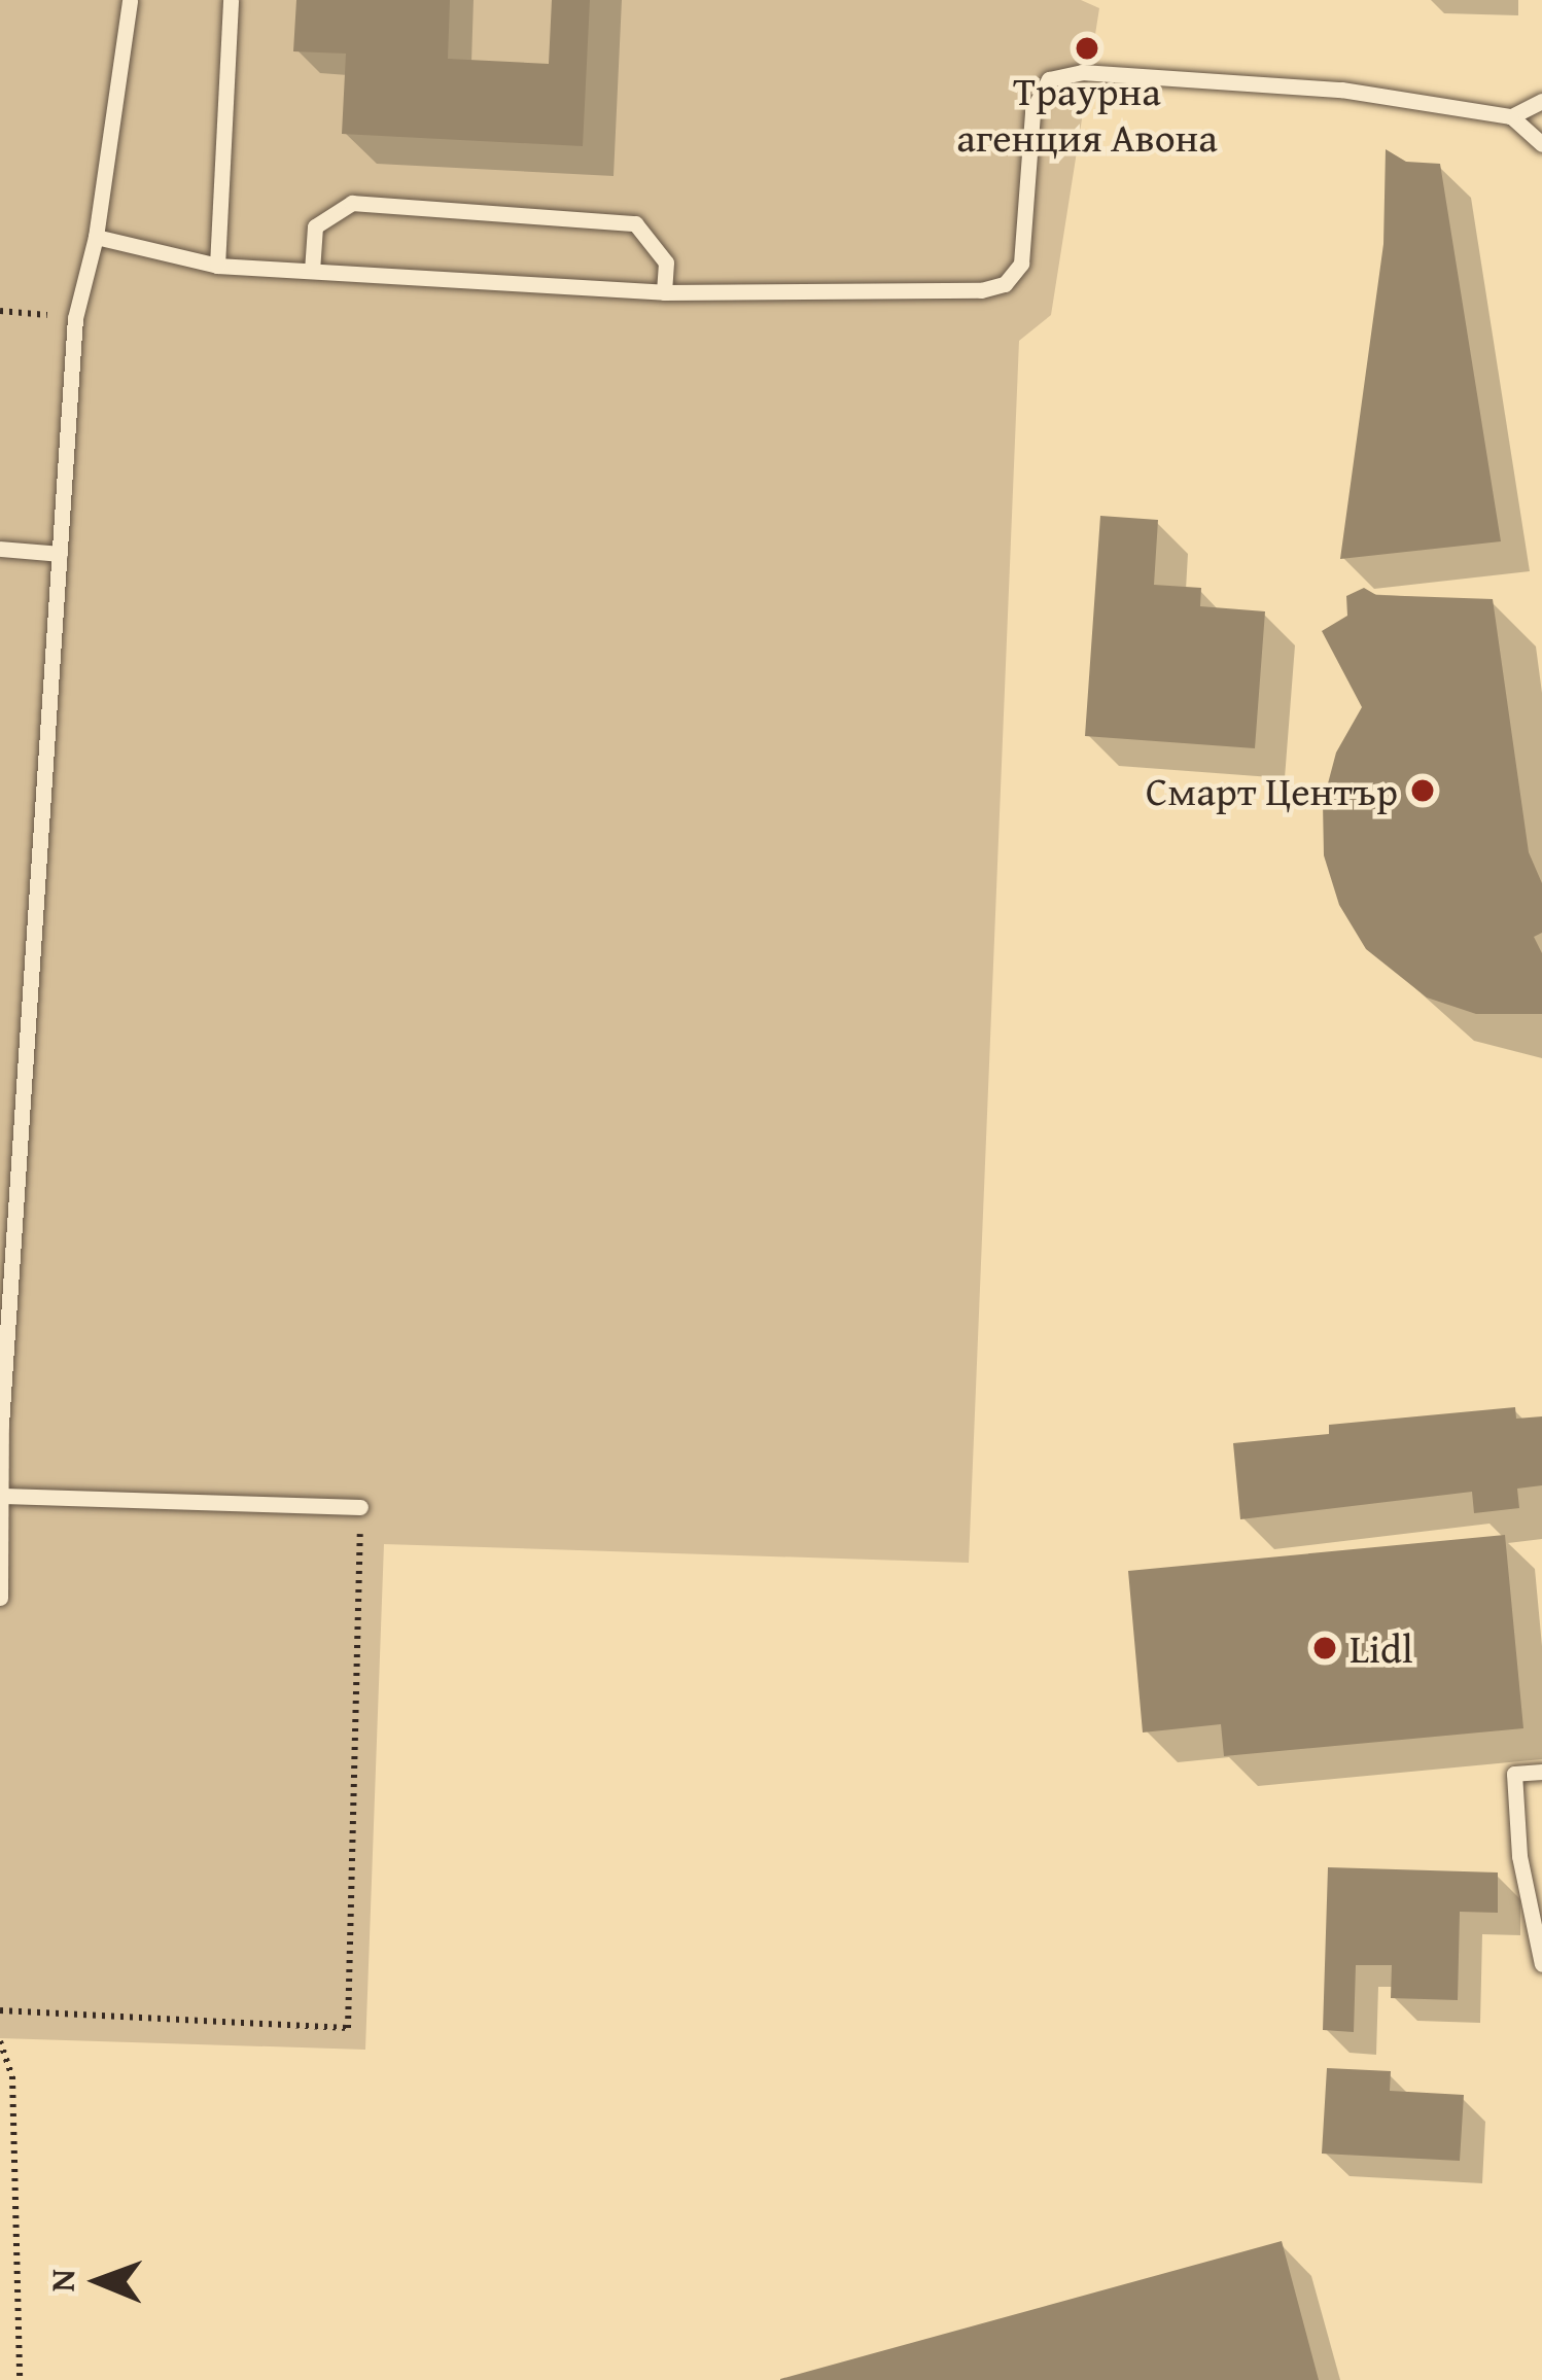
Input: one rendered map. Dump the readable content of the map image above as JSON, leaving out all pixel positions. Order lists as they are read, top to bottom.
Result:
{
  "places": ["Траурна агенция Авона", "Смарт Център", "Lidl"],
  "north": "left"
}
